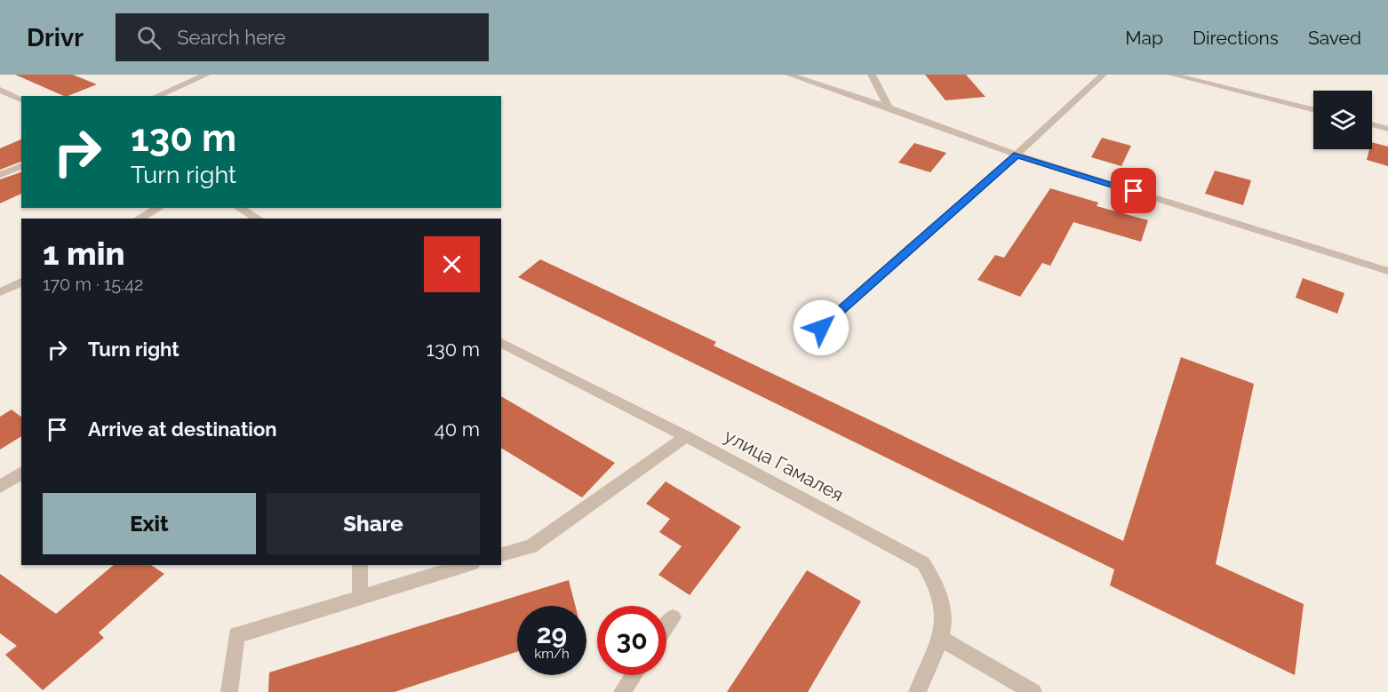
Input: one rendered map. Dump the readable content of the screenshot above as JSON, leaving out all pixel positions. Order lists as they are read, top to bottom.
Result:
{
  "streets": {
    "street": ["улица Гамалея"]
  },
  "page": {
    "header": "Drivr",
    "search": "Search here",
    "nav": ["Map", "Directions", "Saved"],
    "turn": ["130 m", "Turn right"],
    "heading": ["1 min", "170 m · 15:42"],
    "list": [
      {
        "name": "Turn right",
        "value": "130 m"
      },
      {
        "name": "Arrive at destination",
        "value": "40 m"
      }
    ],
    "buttons": ["Exit", "Share"],
    "speed": "29 km/h",
    "limit": "30"
  }
}
